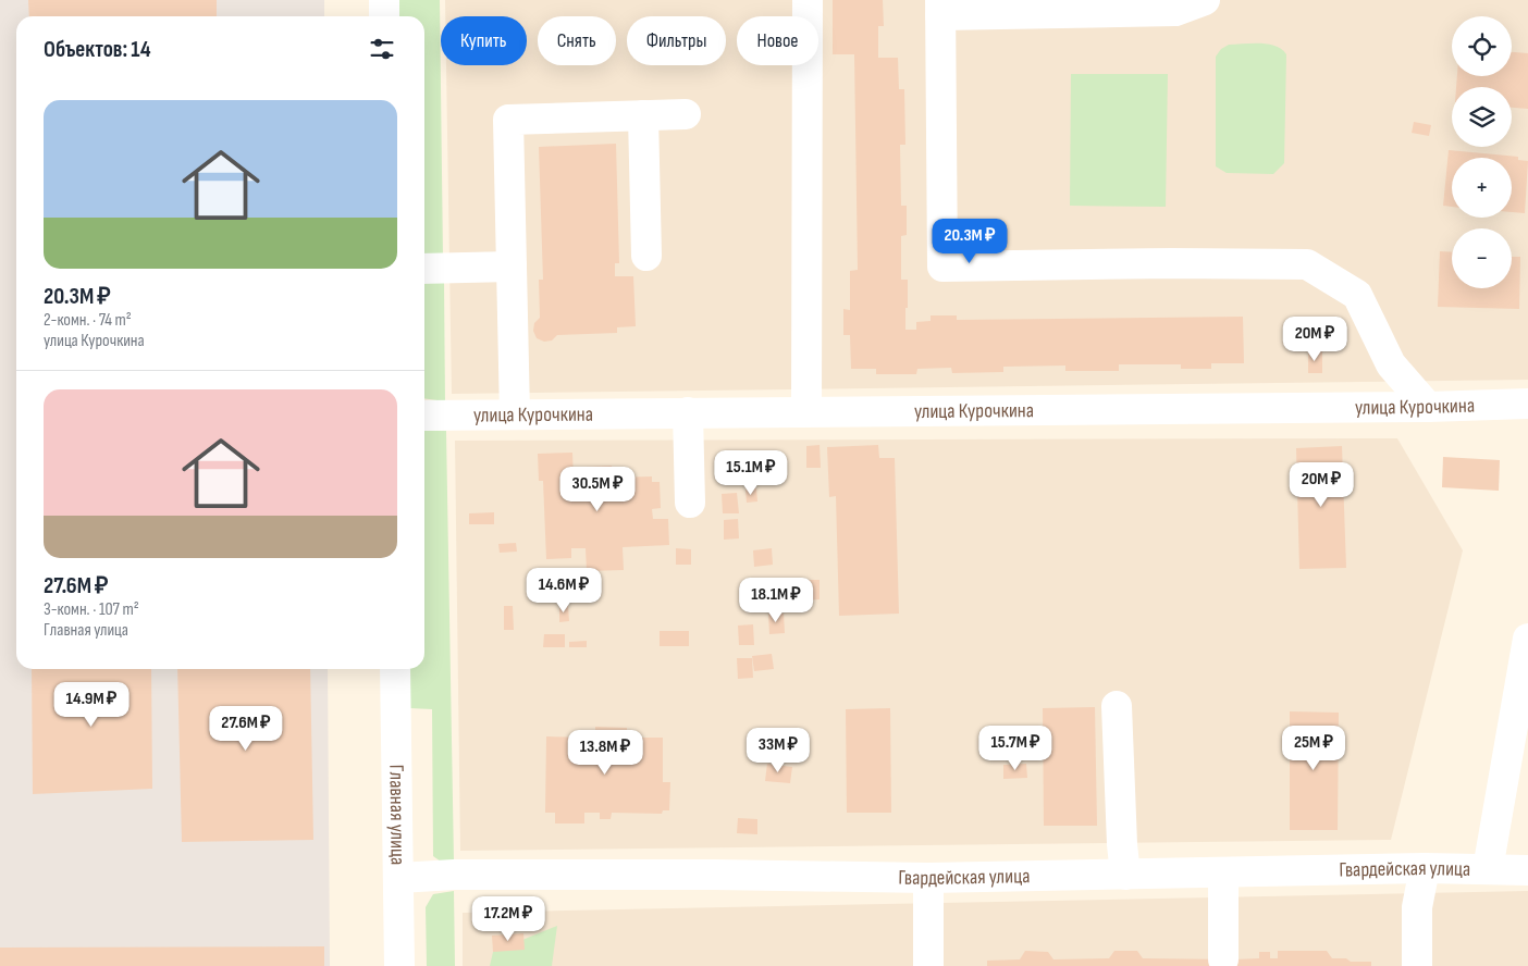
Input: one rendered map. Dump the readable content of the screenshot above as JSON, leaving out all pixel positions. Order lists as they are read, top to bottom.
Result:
{
  "streets": {
    "street": ["улица Курочкина", "Главная улица", "Гвардейская улица"]
  },
  "crossings": [
    ["Главная улица", "Гвардейская улица"]
  ],
  "page": {
    "map_buttons": ["+", "−"],
    "chip": [
      "Купить",
      "Снять",
      "Фильтры",
      "Новое"
    ],
    "heading": "Объектов: 14",
    "list": [
      {
        "name": "20.3M ₽",
        "note": "2-комн. · 74 m² · улица Курочкина"
      },
      {
        "name": "27.6M ₽",
        "note": "3-комн. · 107 m² · Главная улица"
      }
    ],
    "price": [
      "20.3M ₽",
      "20M ₽",
      "15.1M ₽",
      "20M ₽",
      "30.5M ₽",
      "14.6M ₽",
      "18.1M ₽",
      "14.9M ₽",
      "27.6M ₽",
      "15.7M ₽",
      "25M ₽",
      "33M ₽",
      "13.8M ₽",
      "17.2M ₽"
    ]
  }
}
